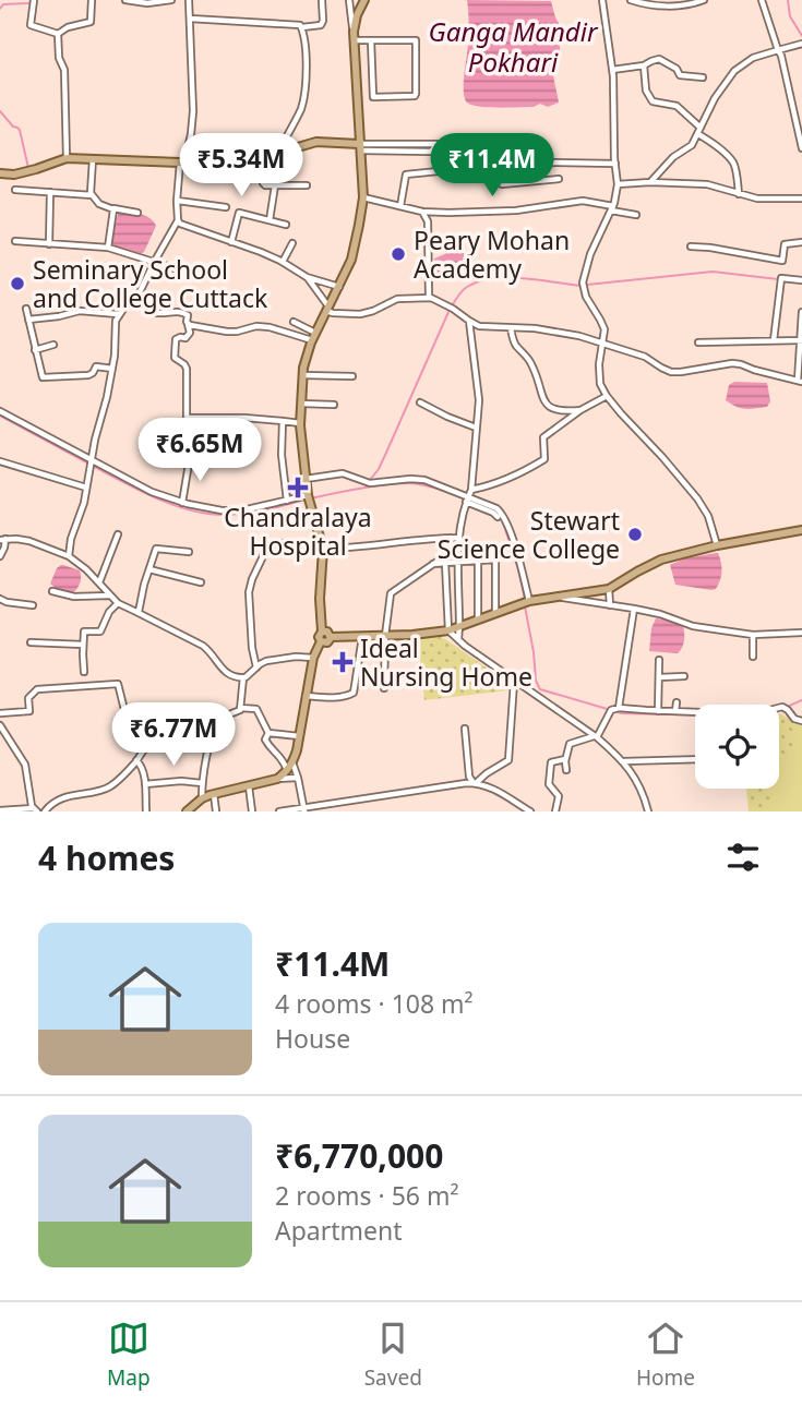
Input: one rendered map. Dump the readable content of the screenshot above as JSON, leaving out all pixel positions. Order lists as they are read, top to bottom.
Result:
{
  "water": ["Ganga Mandir Pokhari"],
  "places": {
    "other": ["Peary Mohan Academy", "Seminary School and College Cuttack", "Stewart Science College"],
    "health": ["Chandralaya Hospital", "Ideal Nursing Home"]
  },
  "page": {
    "price": [
      "₹5.34M",
      "₹11.4M",
      "₹6.65M",
      "₹6.77M"
    ],
    "heading": "4 homes",
    "list": [
      {
        "name": "₹11.4M",
        "note": "4 rooms · 108 m² · House"
      },
      {
        "name": "₹6,770,000",
        "note": "2 rooms · 56 m² · Apartment"
      }
    ],
    "tabs": ["Map", "Saved", "Home"]
  }
}
